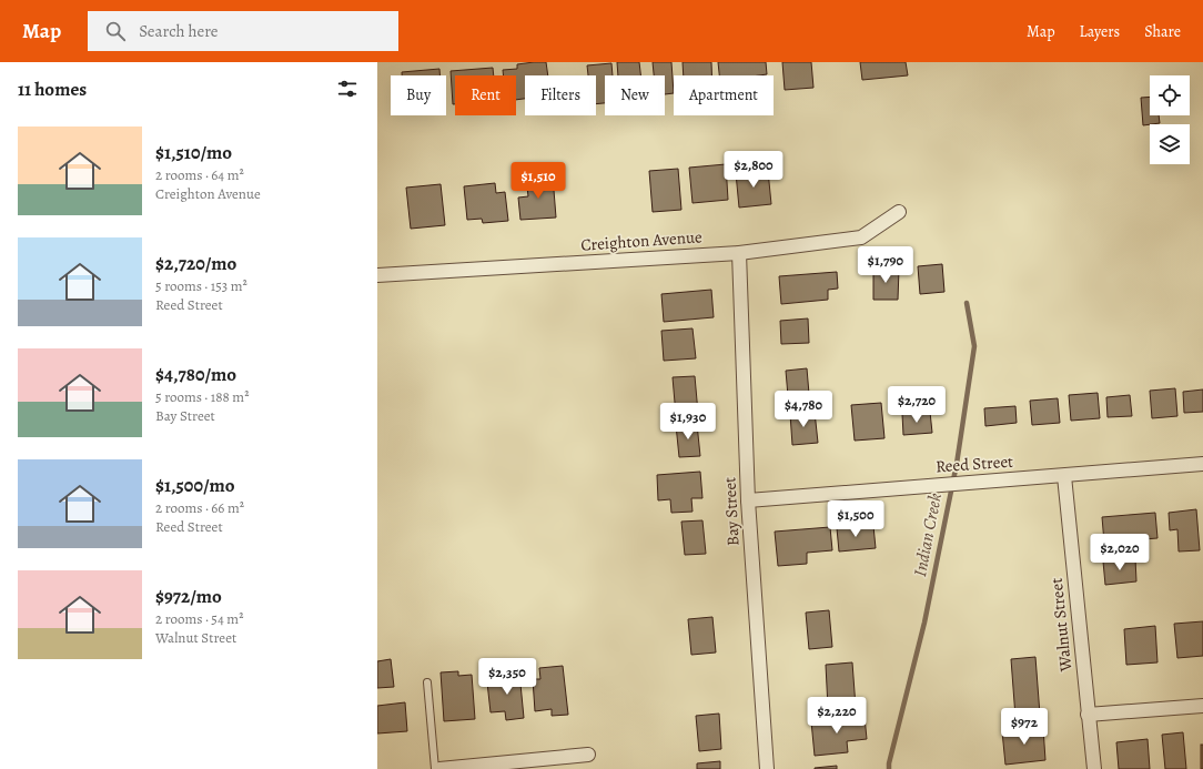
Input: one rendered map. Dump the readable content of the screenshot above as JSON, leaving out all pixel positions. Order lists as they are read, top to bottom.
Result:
{
  "streets": {
    "street": [
      "Creighton Avenue",
      "Reed Street",
      "Bay Street",
      "Walnut Street"
    ]
  },
  "crossings": [
    ["Creighton Avenue", "Bay Street"],
    ["Reed Street", "Bay Street"],
    ["Reed Street", "Walnut Street"]
  ],
  "water": ["Indian Creek"],
  "page": {
    "header": "Map",
    "search": "Search here",
    "nav": ["Map", "Layers", "Share"],
    "heading": "11 homes",
    "chip": [
      "Buy",
      "Rent",
      "Filters",
      "New",
      "Apartment"
    ],
    "list": [
      {
        "name": "$1,510/mo",
        "note": "2 rooms · 64 m² · Creighton Avenue"
      },
      {
        "name": "$2,720/mo",
        "note": "5 rooms · 153 m² · Reed Street"
      },
      {
        "name": "$4,780/mo",
        "note": "5 rooms · 188 m² · Bay Street"
      },
      {
        "name": "$1,500/mo",
        "note": "2 rooms · 66 m² · Reed Street"
      },
      {
        "name": "$972/mo",
        "note": "2 rooms · 54 m² · Walnut Street"
      }
    ],
    "price": [
      "$2,800",
      "$1,510",
      "$1,790",
      "$2,720",
      "$4,780",
      "$1,930",
      "$1,500",
      "$2,020",
      "$2,350",
      "$2,220",
      "$972"
    ]
  }
}
